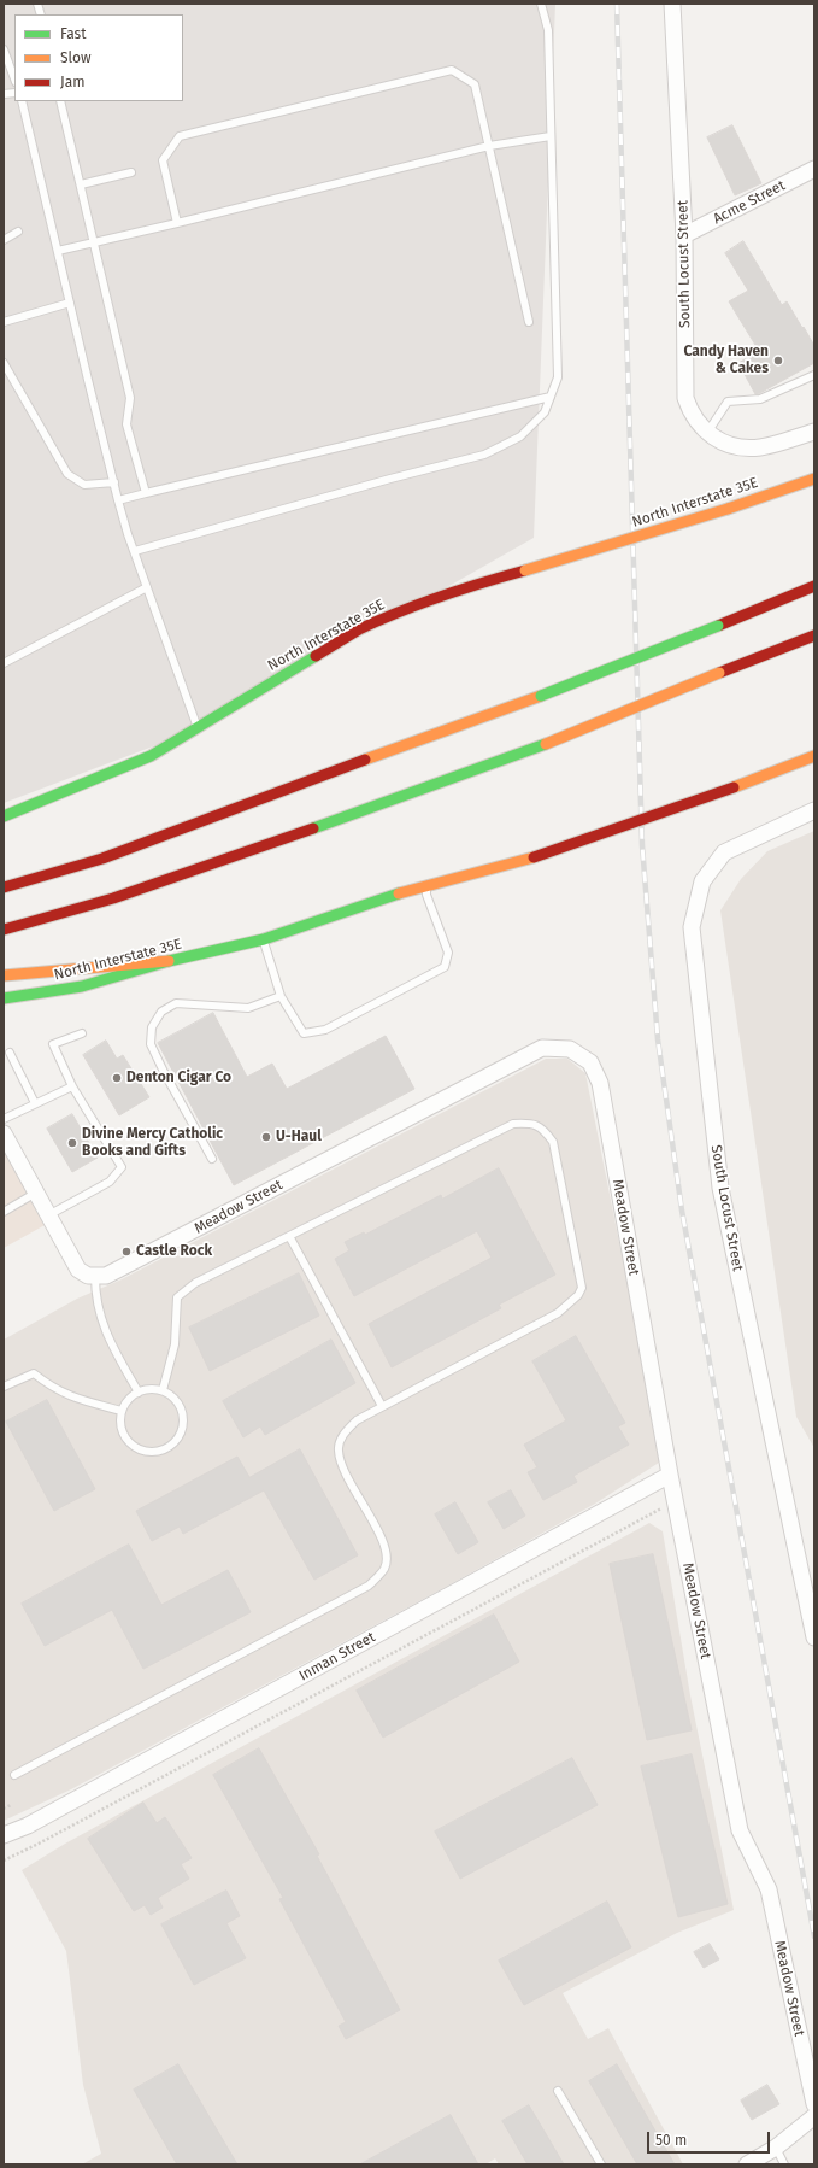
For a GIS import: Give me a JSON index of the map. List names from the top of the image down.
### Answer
{
  "streets": {
    "main road": ["North Interstate 35E"],
    "street": [
      "Acme Street",
      "South Locust Street",
      "Meadow Street",
      "Inman Street"
    ]
  },
  "crossings": [
    ["Acme Street", "South Locust Street"],
    ["Meadow Street", "Inman Street"]
  ],
  "places": [
    "Candy Haven & Cakes",
    "Denton Cigar Co",
    "U-Haul",
    "Divine Mercy Catholic Books and Gifts",
    "Castle Rock"
  ],
  "legend": ["Fast", "Slow", "Jam"],
  "scale_bar": "50 m"
}
